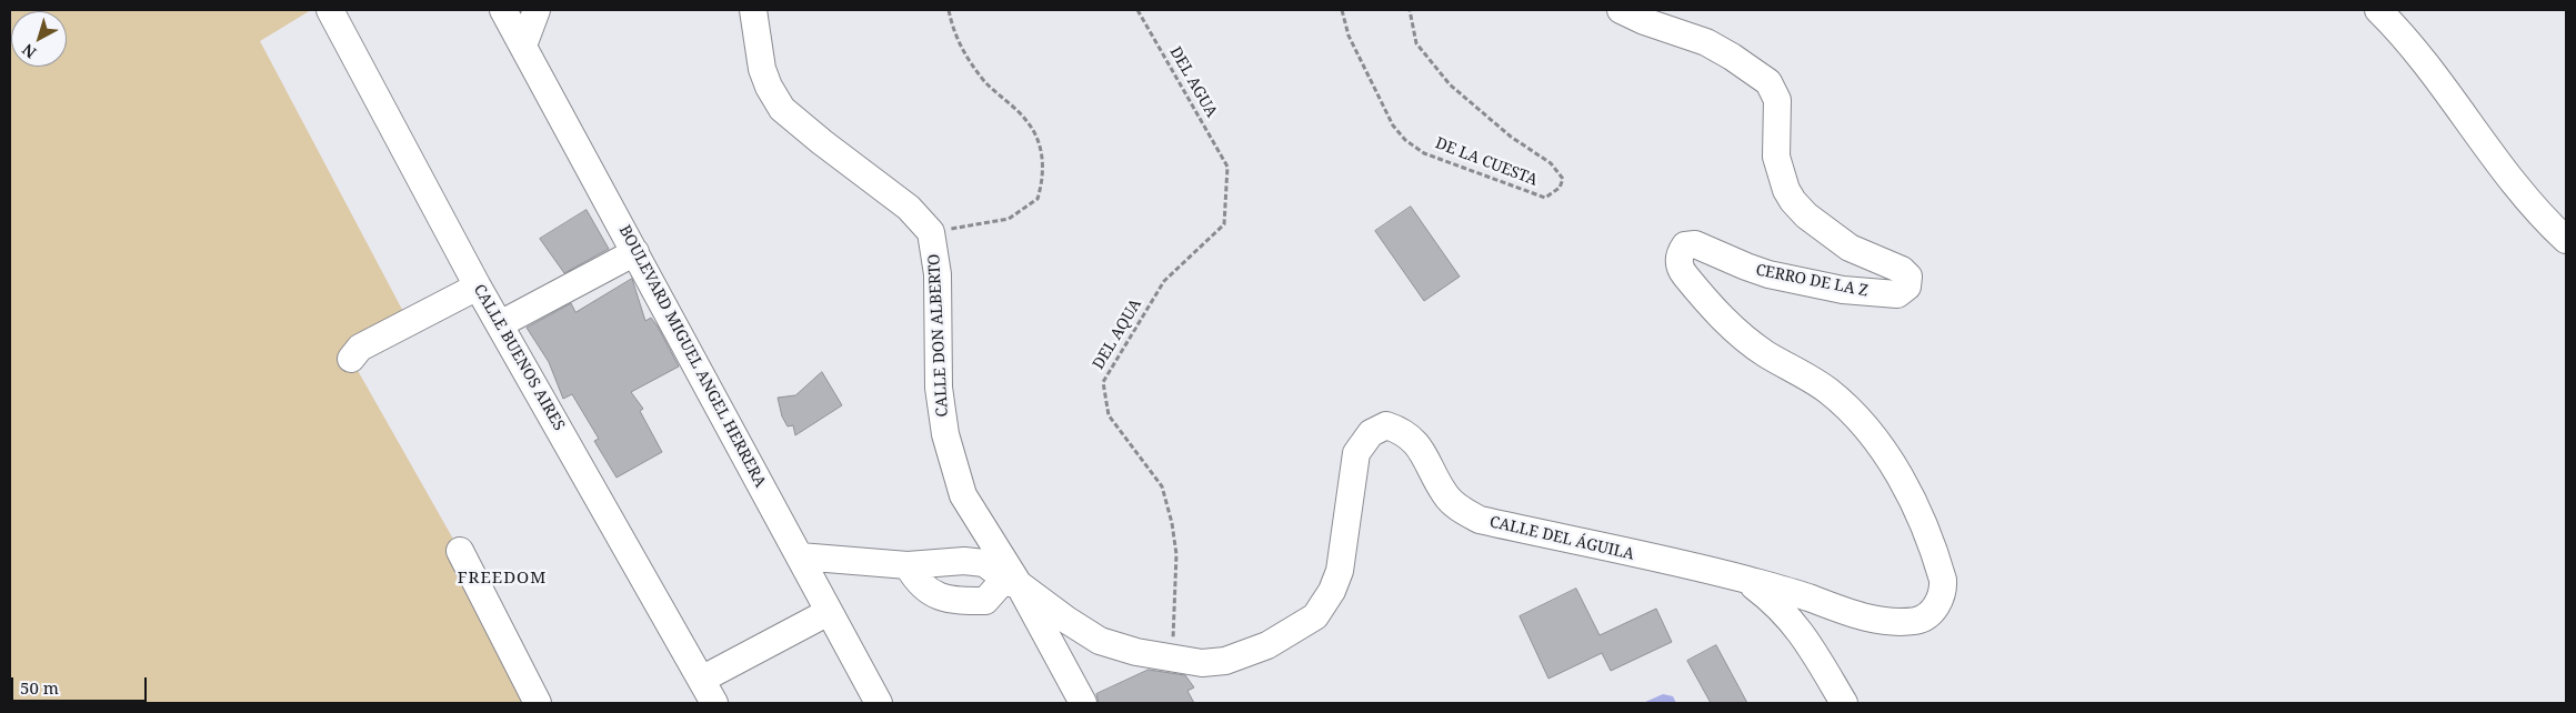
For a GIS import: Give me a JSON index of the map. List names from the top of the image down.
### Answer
{
  "streets": {
    "street": [
      "CERRO DE LA Z",
      "CALLE DON ALBERTO",
      "BOULEVARD MIGUEL ANGEL HERRERA",
      "CALLE BUENOS AIRES",
      "CALLE DEL ÁGUILA"
    ],
    "path": ["DEL AGUA", "DE LA CUESTA", "DEL AQUA"]
  },
  "crossings": [
    ["DEL AGUA", "DEL AQUA"],
    ["CERRO DE LA Z", "CALLE DEL ÁGUILA"],
    ["DEL AQUA", "CALLE DEL ÁGUILA"],
    ["CALLE DON ALBERTO", "CALLE DEL ÁGUILA"],
    ["BOULEVARD MIGUEL ANGEL HERRERA", "CALLE DEL ÁGUILA"]
  ],
  "districts": ["FREEDOM"],
  "scale_bar": "50 m",
  "north": "bottom left"
}
